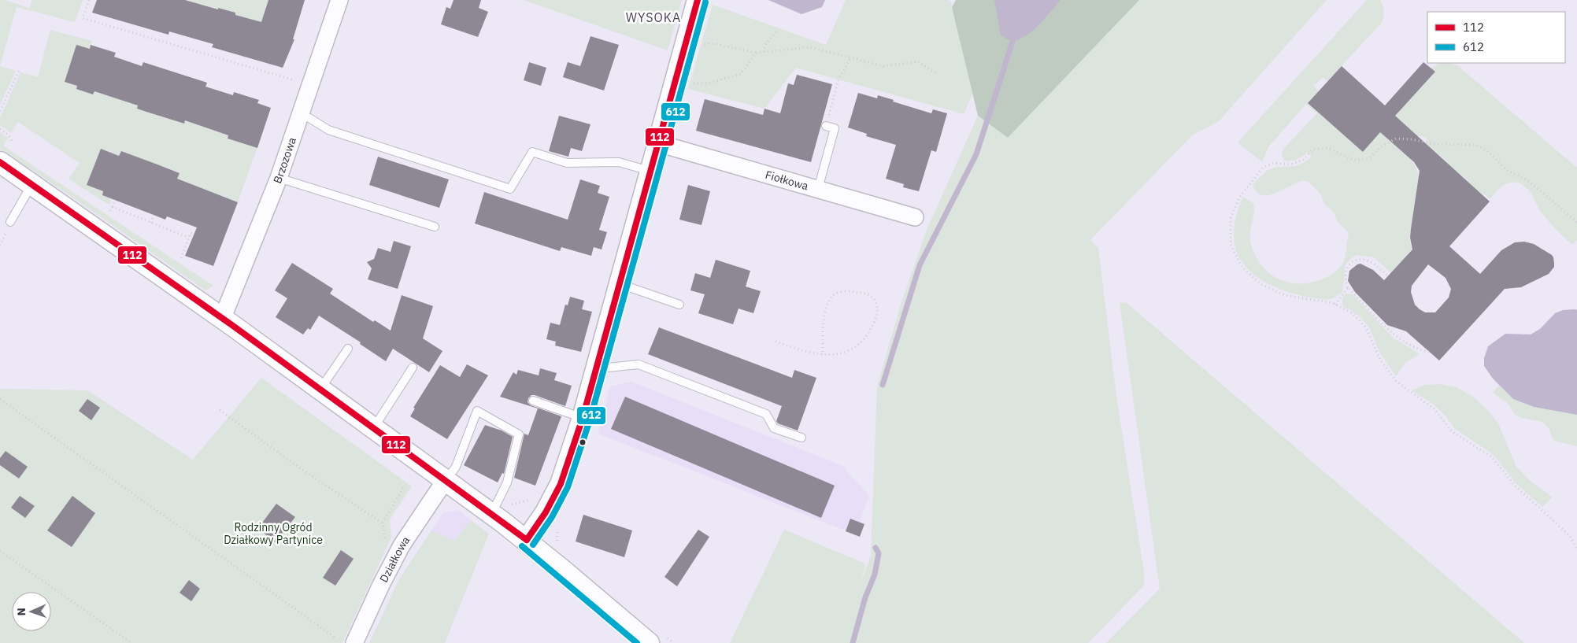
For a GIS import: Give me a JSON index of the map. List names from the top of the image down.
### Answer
{
  "streets": {
    "street": ["Brzozowa", "Fiołkowa", "Działkowa"]
  },
  "districts": ["WYSOKA"],
  "parks": ["Rodzinny Ogród Działkowy Partynice"],
  "lines": ["transit line 112", "transit line 612"],
  "legend": ["112", "612"],
  "north": "left"
}
